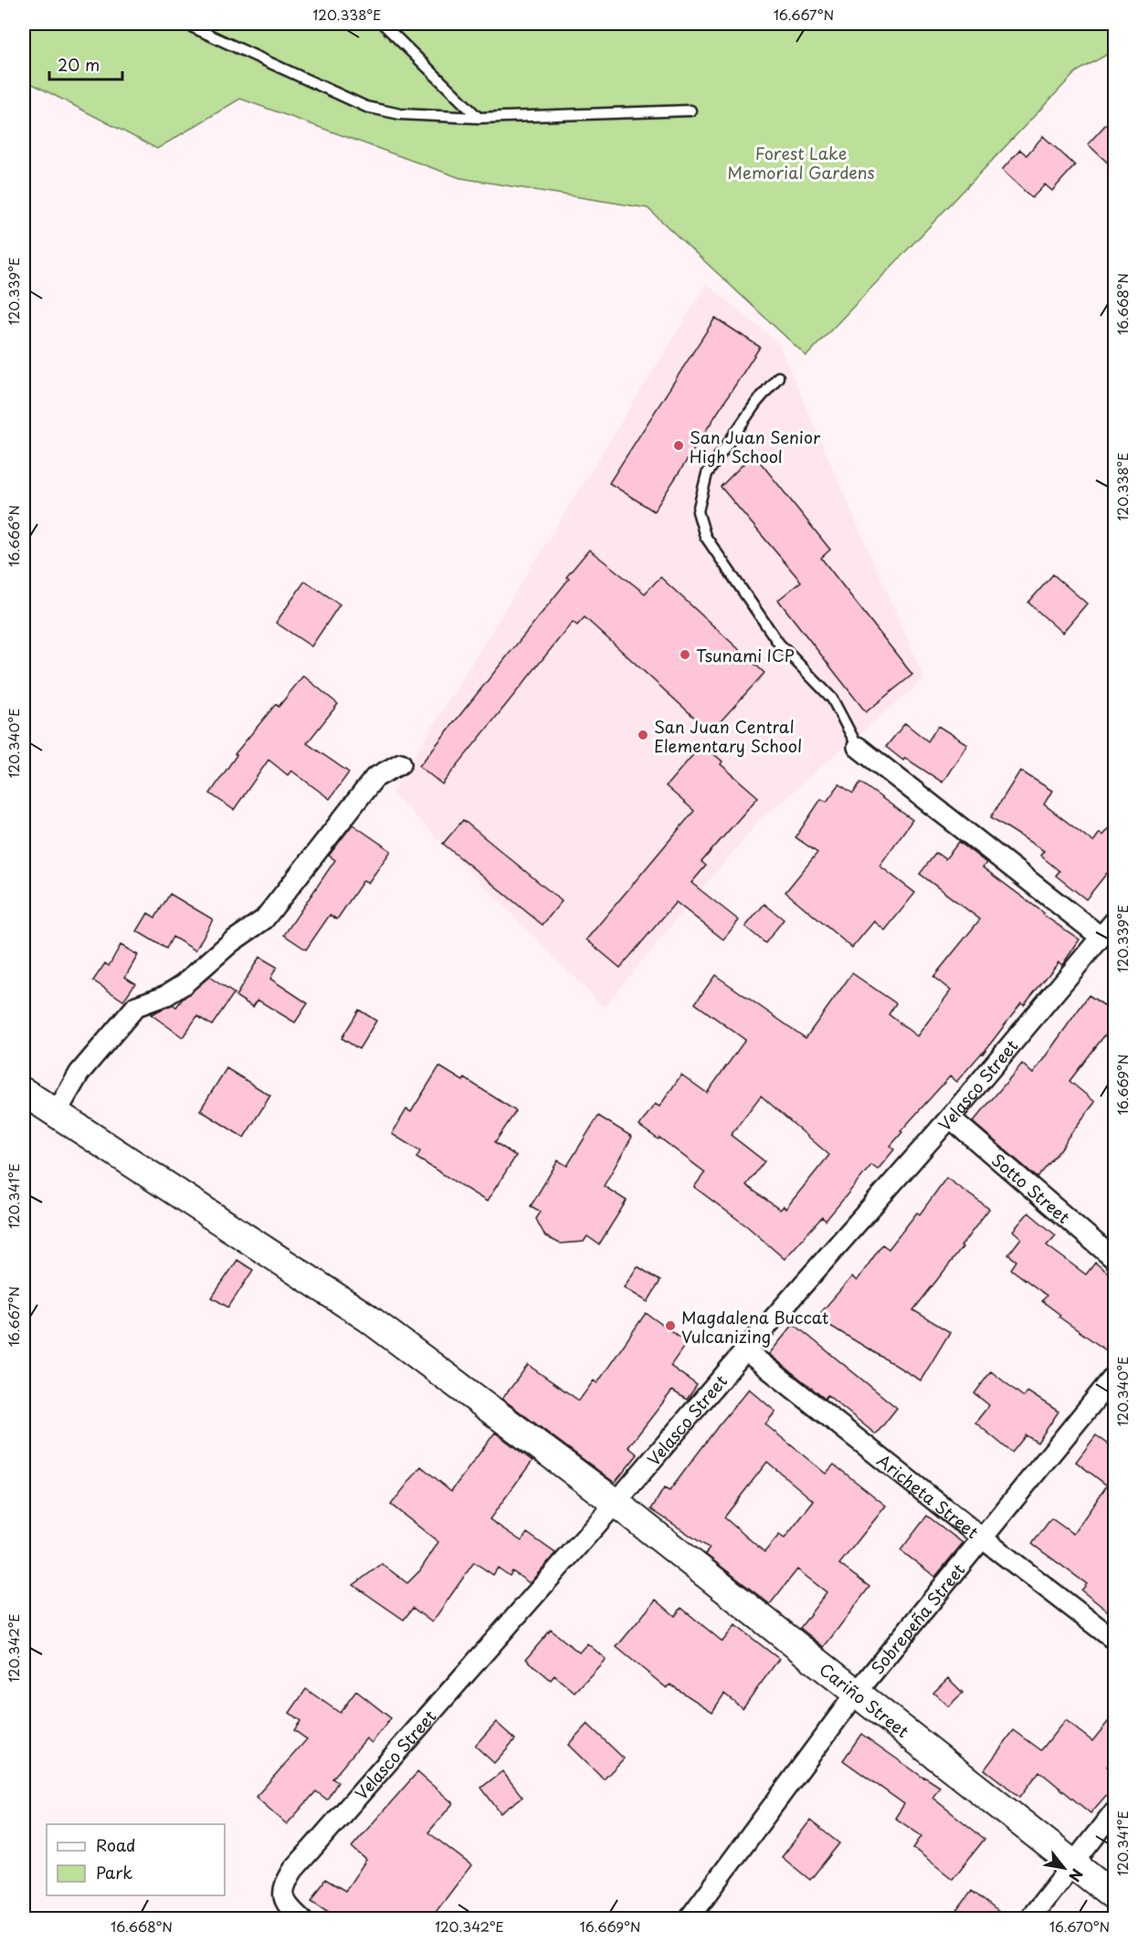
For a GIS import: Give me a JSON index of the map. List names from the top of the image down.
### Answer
{
  "streets": {
    "street": [
      "Velasco Street",
      "Sotto Street",
      "Aricheta Street",
      "Sobrepeña Street",
      "Cariño Street"
    ]
  },
  "crossings": [
    ["Velasco Street", "Sotto Street"],
    ["Velasco Street", "Aricheta Street"],
    ["Velasco Street", "Cariño Street"],
    ["Aricheta Street", "Sobrepeña Street"],
    ["Sobrepeña Street", "Cariño Street"]
  ],
  "parks": ["Forest Lake Memorial Gardens"],
  "places": [
    "San Juan Senior High School",
    "Tsunami ICP",
    "San Juan Central Elementary School",
    "Magdalena Buccat Vulcanizing"
  ],
  "legend": ["Road", "Park"],
  "scale_bar": "20 m",
  "north": "bottom right",
  "coordinates": [
    "120.338°E",
    "16.667°N",
    "120.339°E",
    "16.668°N",
    "16.666°N",
    "120.340°E",
    "16.669°N",
    "120.341°E",
    "120.342°E",
    "16.670°N"
  ]
}
